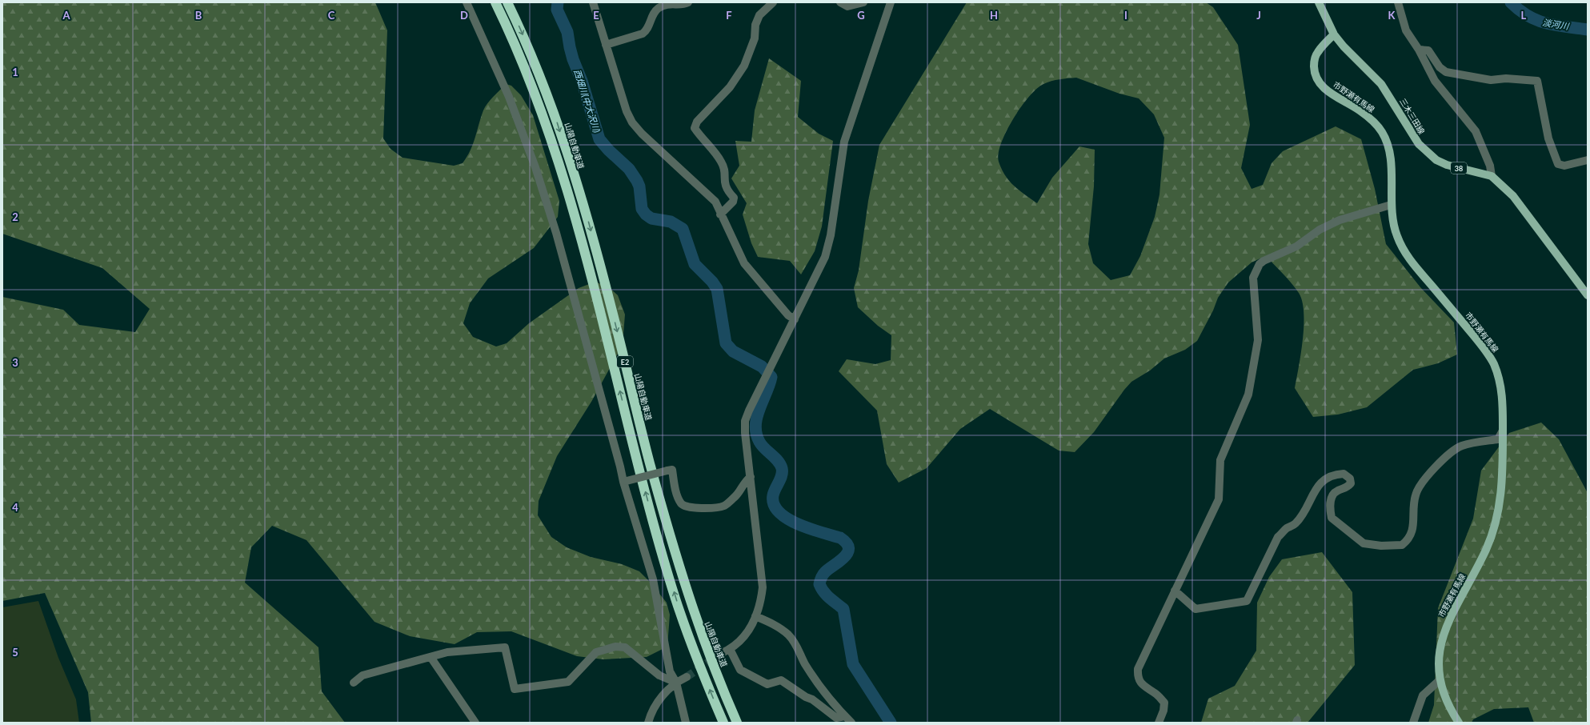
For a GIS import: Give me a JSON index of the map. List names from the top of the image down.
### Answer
{
  "streets": {
    "highway": ["山陽自動車道", "E2"],
    "main road": ["市野瀬有馬線", "三木三田線", "38"]
  },
  "crossings": [
    ["市野瀬有馬線", "三木三田線"]
  ],
  "water": ["淡河川", "西畑川(中大沢川)"],
  "grid": {
    "columns": [
      "A",
      "B",
      "C",
      "D",
      "E",
      "F",
      "G",
      "H",
      "I",
      "J",
      "K",
      "L"
    ],
    "rows": [
      "1",
      "2",
      "3",
      "4",
      "5"
    ]
  }
}
